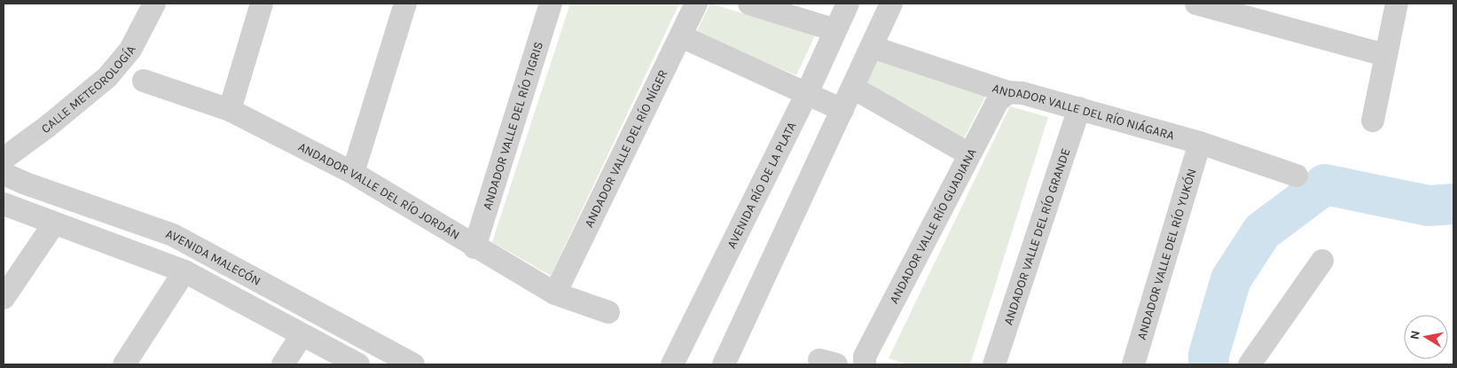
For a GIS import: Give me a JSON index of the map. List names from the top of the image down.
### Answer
{
  "streets": {
    "street": [
      "CALLE METEOROLOGÍA",
      "ANDADOR VALLE DEL RÍO NIÁGARA",
      "ANDADOR VALLE DEL RÍO TIGRIS",
      "ANDADOR VALLE DEL RÍO NÍGER",
      "AVENIDA RÍO DE LA PLATA",
      "ANDADOR VALLE DEL RÍO JORDÁN",
      "ANDADOR VALLE RÍO GUADIANA",
      "ANDADOR VALLE DEL RÍO GRANDE",
      "ANDADOR VALLE DEL RÍO YUKÓN",
      "AVENIDA MALECÓN"
    ]
  },
  "crossings": [
    ["ANDADOR VALLE DEL RÍO NIÁGARA", "ANDADOR VALLE RÍO GUADIANA"],
    ["ANDADOR VALLE DEL RÍO NIÁGARA", "ANDADOR VALLE DEL RÍO GRANDE"],
    ["ANDADOR VALLE DEL RÍO NIÁGARA", "ANDADOR VALLE DEL RÍO YUKÓN"],
    ["ANDADOR VALLE DEL RÍO TIGRIS", "ANDADOR VALLE DEL RÍO JORDÁN"],
    ["ANDADOR VALLE DEL RÍO NÍGER", "ANDADOR VALLE DEL RÍO JORDÁN"]
  ],
  "north": "left"
}
